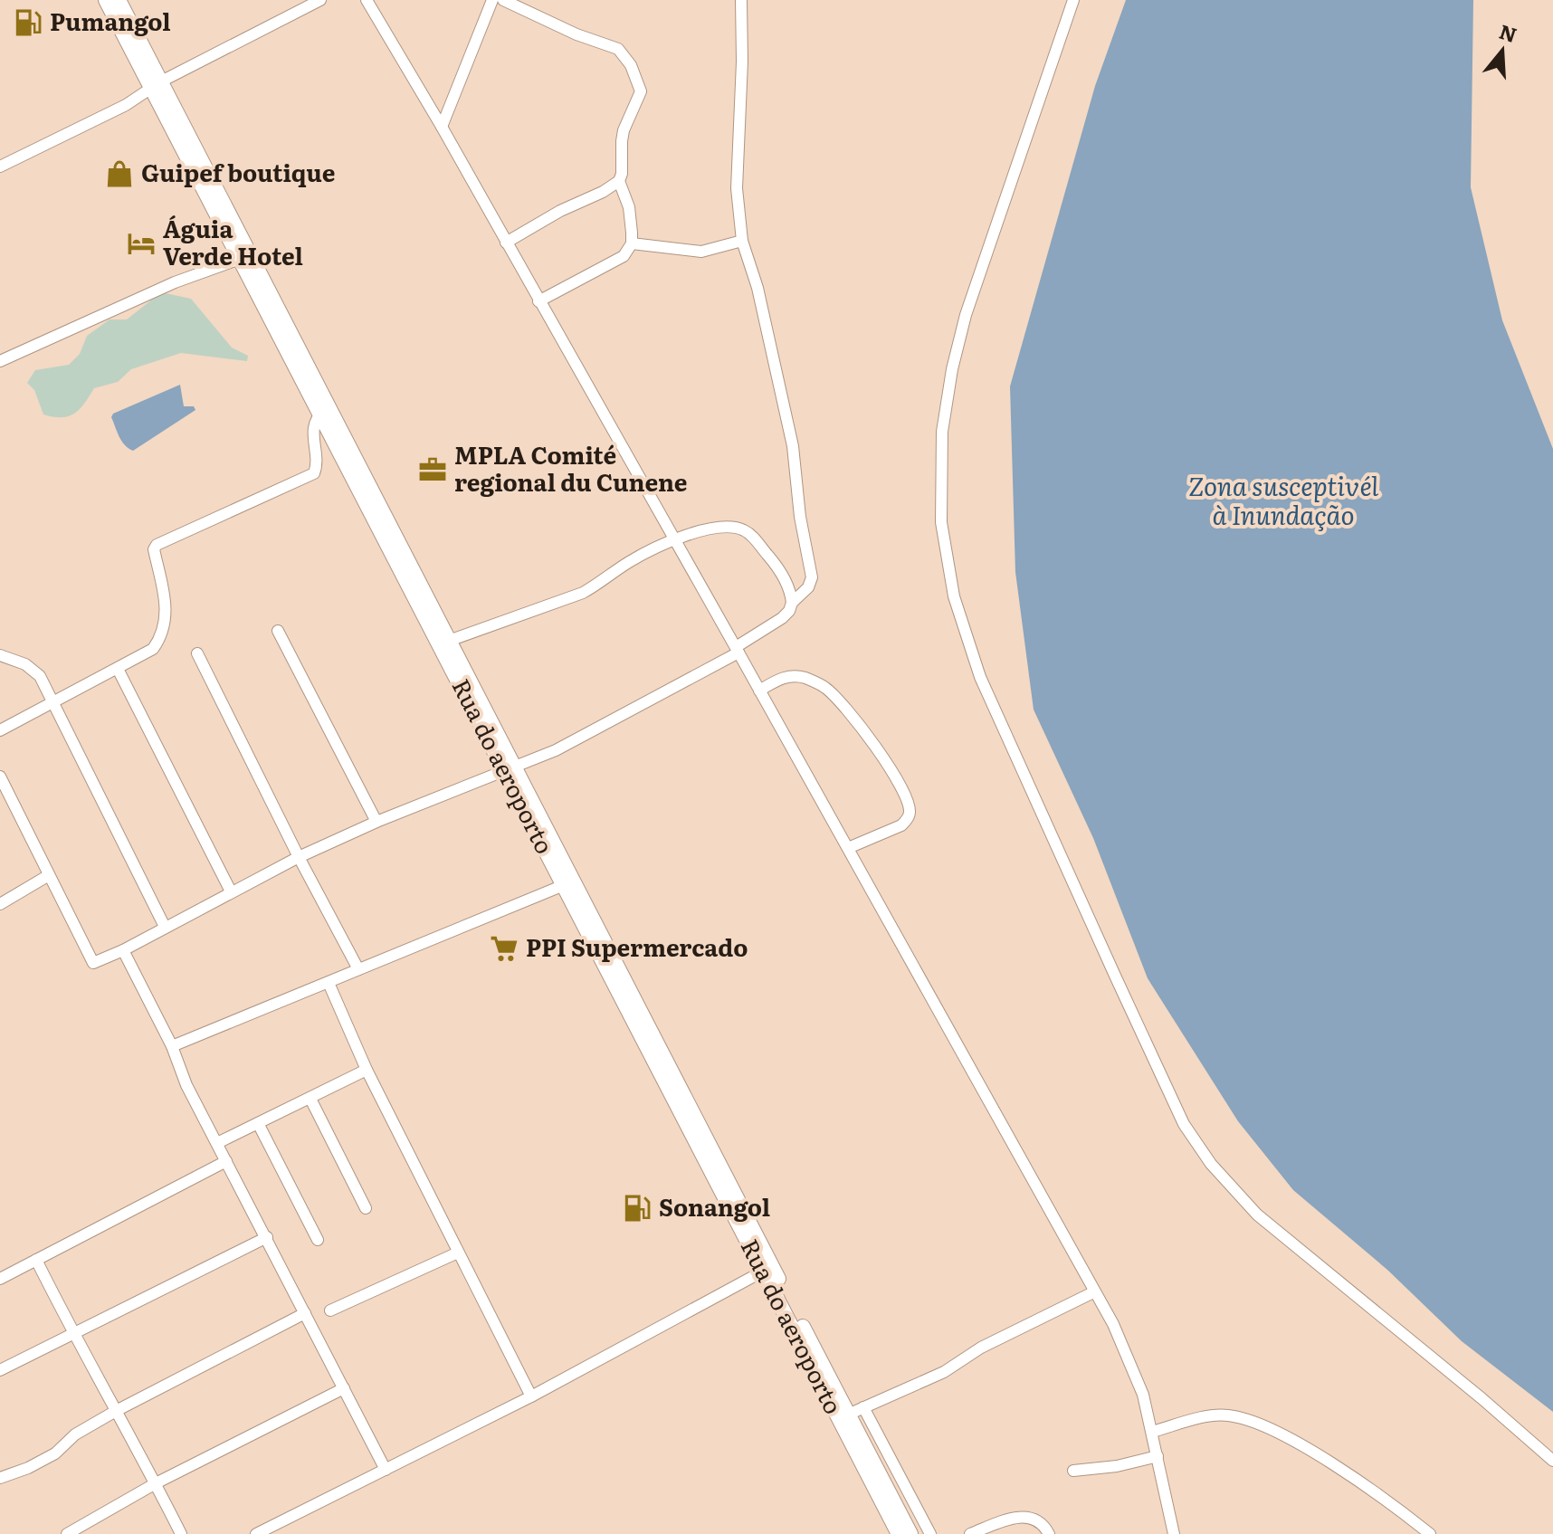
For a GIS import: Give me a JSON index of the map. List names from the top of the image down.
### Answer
{
  "streets": {
    "main road": ["Rua do aeroporto"]
  },
  "water": ["Zona susceptivél à Inundação"],
  "places": {
    "fuel station": ["Pumangol", "Sonangol"],
    "shop": ["Guipef boutique"],
    "hotel": ["Águia Verde Hotel"],
    "office": ["MPLA Comité regional du Cunene"],
    "supermarket": ["PPI Supermercado"]
  },
  "north": "top"
}
